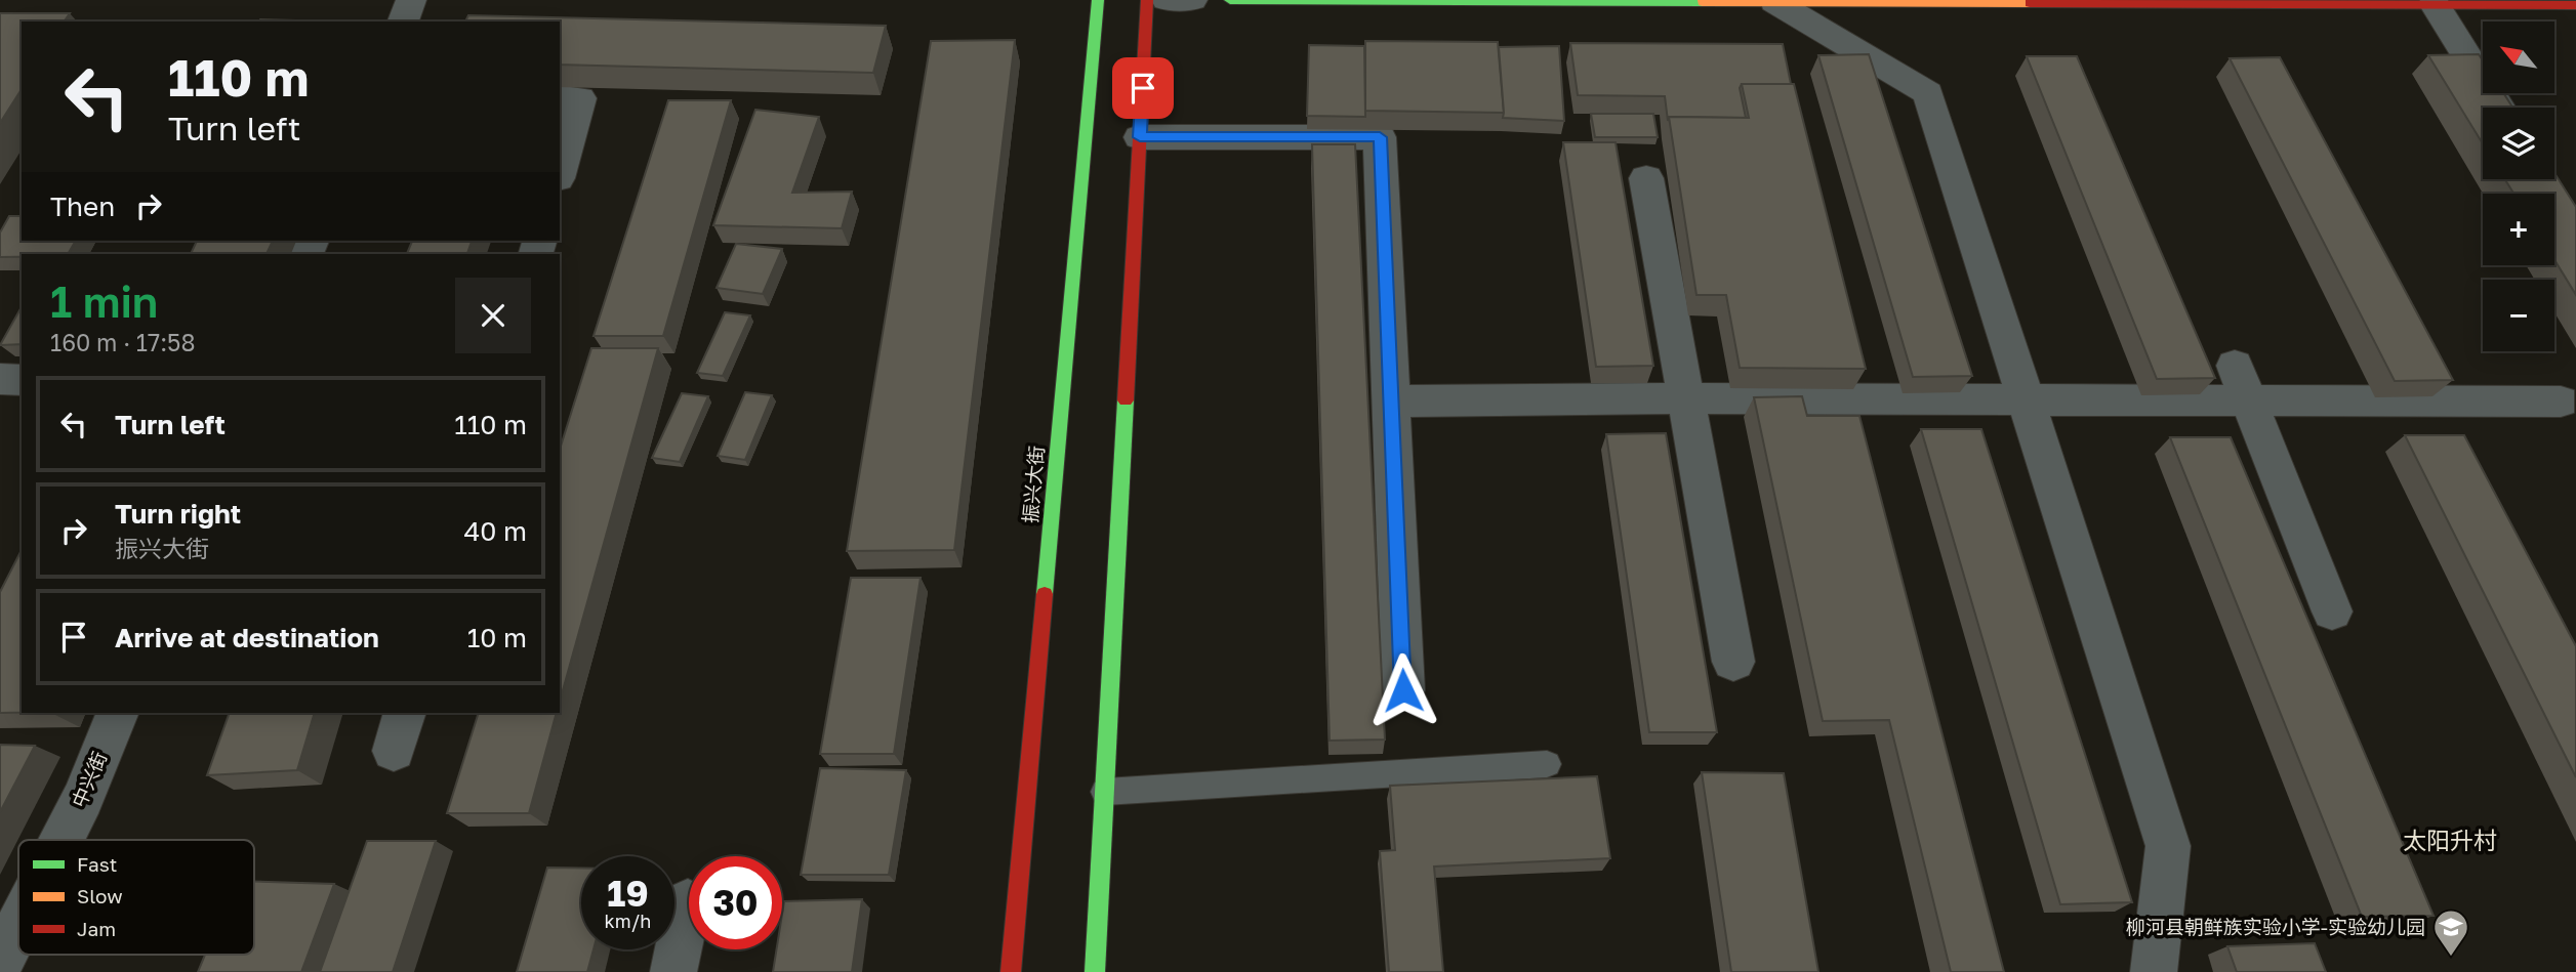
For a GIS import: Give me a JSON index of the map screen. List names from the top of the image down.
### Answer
{
  "streets": {
    "street": ["振兴大街", "中兴街"]
  },
  "districts": ["太阳升村"],
  "places": {
    "school or university": ["柳河县朝鲜族实验小学-实验幼儿园"]
  },
  "legend": ["Fast", "Slow", "Jam"],
  "north": "top left",
  "page": {
    "map_buttons": ["+", "−"],
    "turn": ["110 m", "Turn left"],
    "then": "Then",
    "heading": ["1 min", "160 m · 17:58"],
    "list": [
      {
        "name": "Turn left",
        "value": "110 m"
      },
      {
        "name": "Turn right",
        "note": "振兴大街",
        "value": "40 m"
      },
      {
        "name": "Arrive at destination",
        "value": "10 m"
      }
    ],
    "speed": "19 km/h",
    "limit": "30"
  }
}
